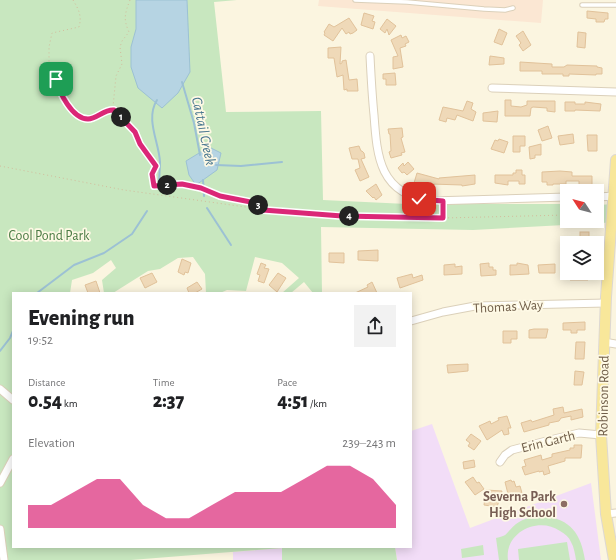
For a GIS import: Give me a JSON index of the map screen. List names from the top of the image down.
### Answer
{
  "streets": {
    "main road": ["Robinson Road"],
    "street": ["Thomas Way", "Erin Garth"]
  },
  "crossings": [
    ["Thomas Way", "Robinson Road"],
    ["Robinson Road", "Erin Garth"]
  ],
  "water": ["Cattail Creek"],
  "parks": ["Cool Pond Park"],
  "places": ["Severna Park High School"],
  "north": "top left",
  "page": {
    "pins": [
      "1",
      "2",
      "3",
      "4"
    ],
    "heading": ["Evening run", "19:52"],
    "stats": [
      ["Distance", "0.54 km"],
      ["Time", "2:37"],
      ["Pace", "4:51 /km"]
    ],
    "chart": ["Elevation", "239–243 m"]
  }
}
